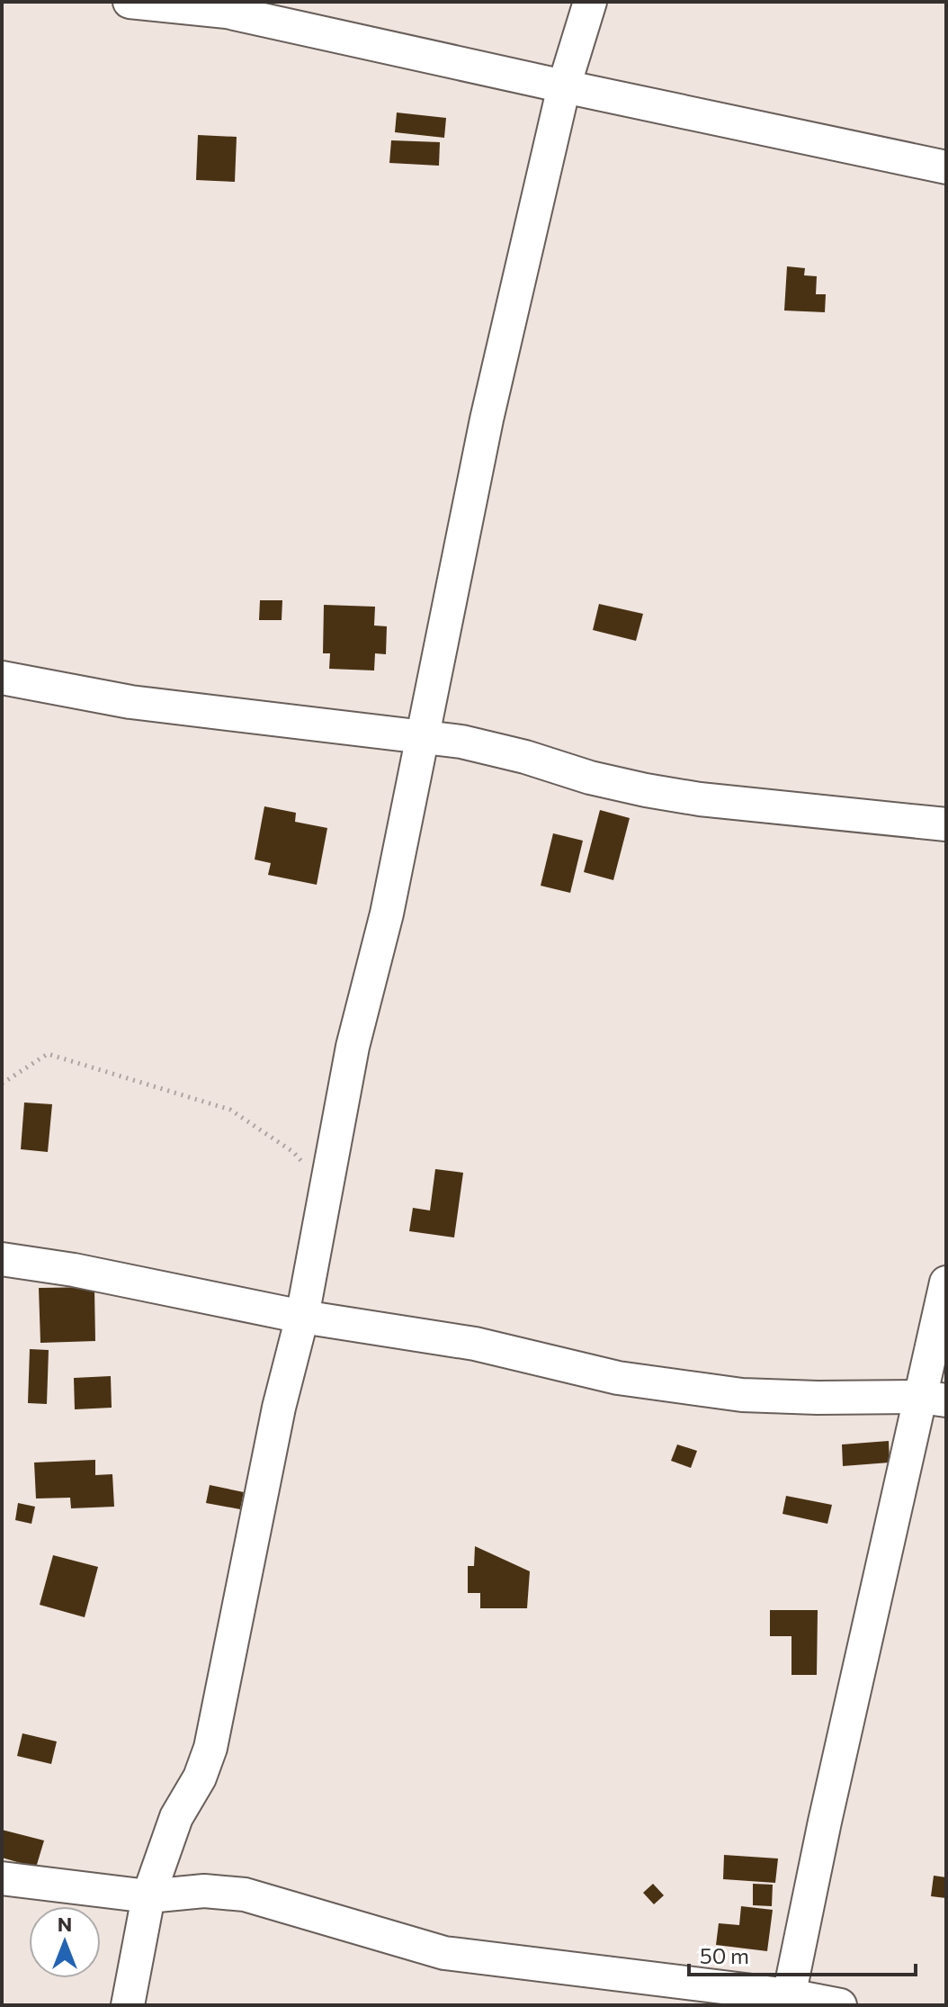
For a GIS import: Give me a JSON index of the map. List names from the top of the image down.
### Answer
{
  "scale_bar": "50 m",
  "north": "top"
}
